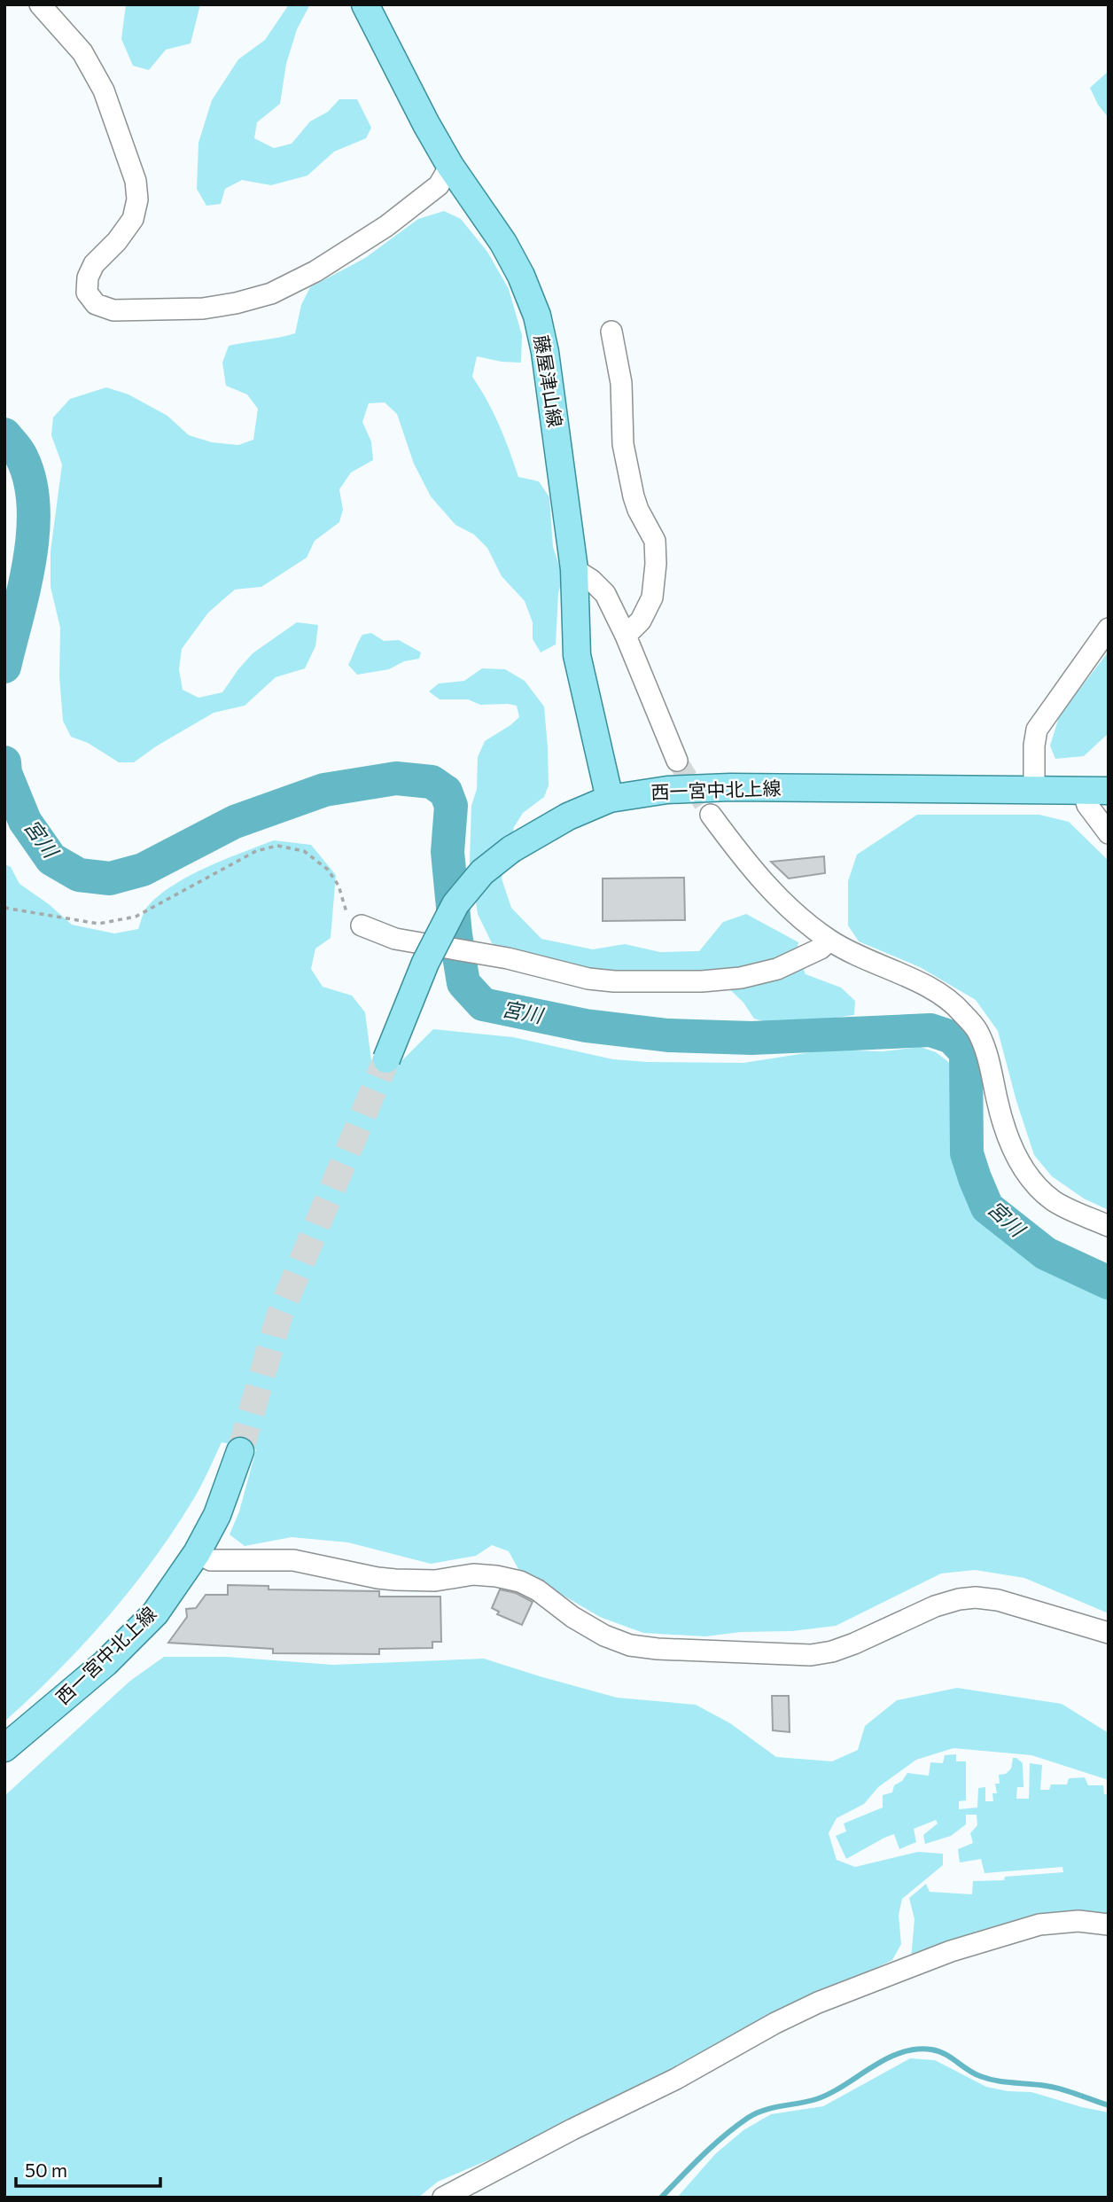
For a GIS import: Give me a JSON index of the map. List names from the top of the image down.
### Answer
{
  "streets": {
    "main road": ["藤屋津山線", "西一宮中北上線"]
  },
  "crossings": [
    ["藤屋津山線", "西一宮中北上線"]
  ],
  "water": ["宮川"],
  "scale_bar": "50 m"
}
